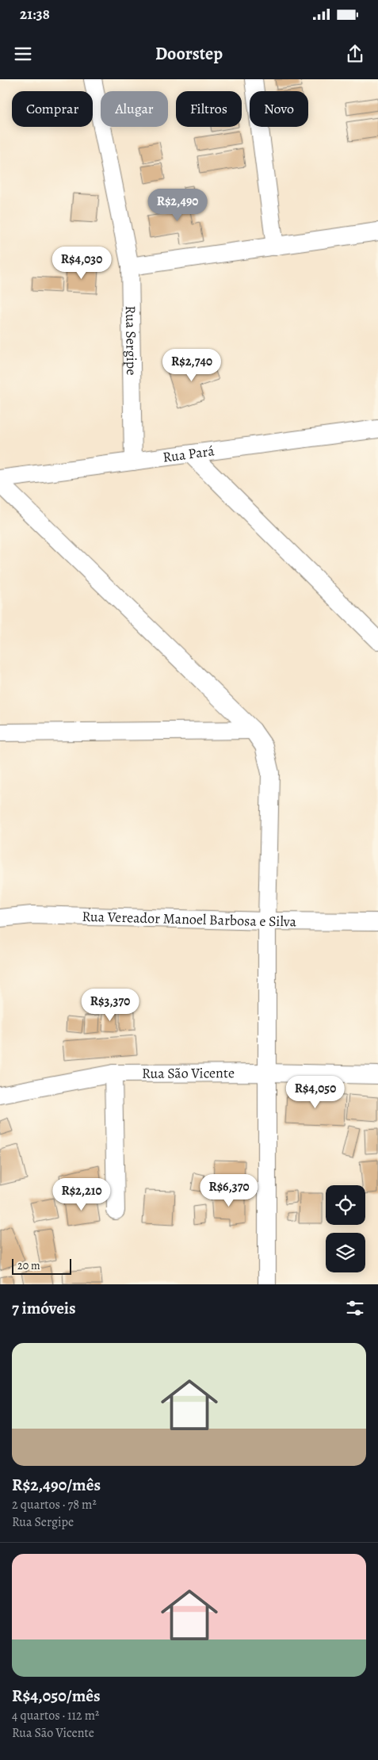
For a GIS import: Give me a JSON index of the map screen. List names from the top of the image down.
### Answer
{
  "streets": {
    "street": [
      "Rua Sergipe",
      "Rua Pará",
      "Rua Vereador Manoel Barbosa e Silva",
      "Rua São Vicente"
    ]
  },
  "crossings": [
    ["Rua Sergipe", "Rua Pará"]
  ],
  "scale_bar": "20 m",
  "page": {
    "status": "21:38",
    "header": "Doorstep",
    "chip": [
      "Comprar",
      "Alugar",
      "Filtros",
      "Novo"
    ],
    "price": [
      "R$2,490",
      "R$4,030",
      "R$2,740",
      "R$3,370",
      "R$4,050",
      "R$6,370",
      "R$2,210"
    ],
    "scale": "20 m",
    "heading": "7 imóveis",
    "list": [
      {
        "name": "R$2,490/mês",
        "note": "2 quartos · 78 m² · Rua Sergipe"
      },
      {
        "name": "R$4,050/mês",
        "note": "4 quartos · 112 m² · Rua São Vicente"
      }
    ]
  }
}
